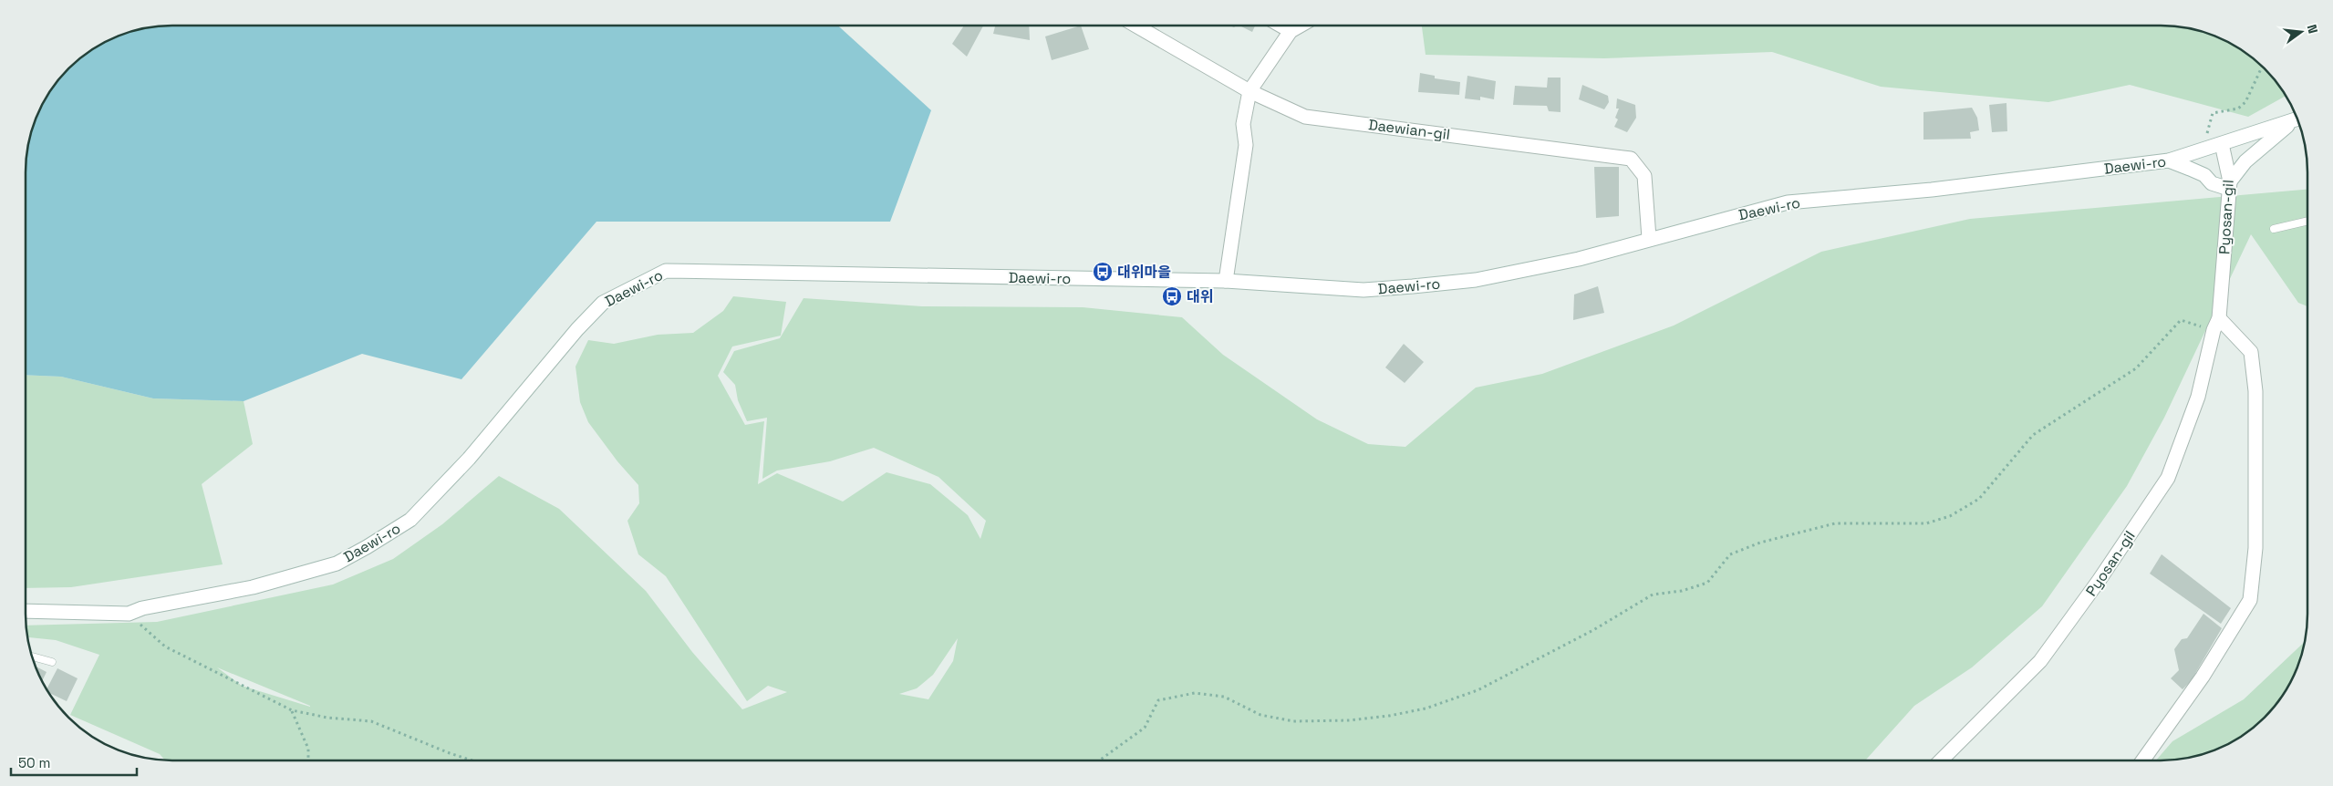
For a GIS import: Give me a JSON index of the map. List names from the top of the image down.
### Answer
{
  "streets": {
    "main road": ["Daewian-gil", "Daewi-ro", "Pyosan-gil"]
  },
  "crossings": [
    ["Daewian-gil", "Daewi-ro"],
    ["Daewi-ro", "Pyosan-gil"]
  ],
  "places": {
    "bus stop": ["대위마을", "대위"]
  },
  "scale_bar": "50 m",
  "north": "right"
}
